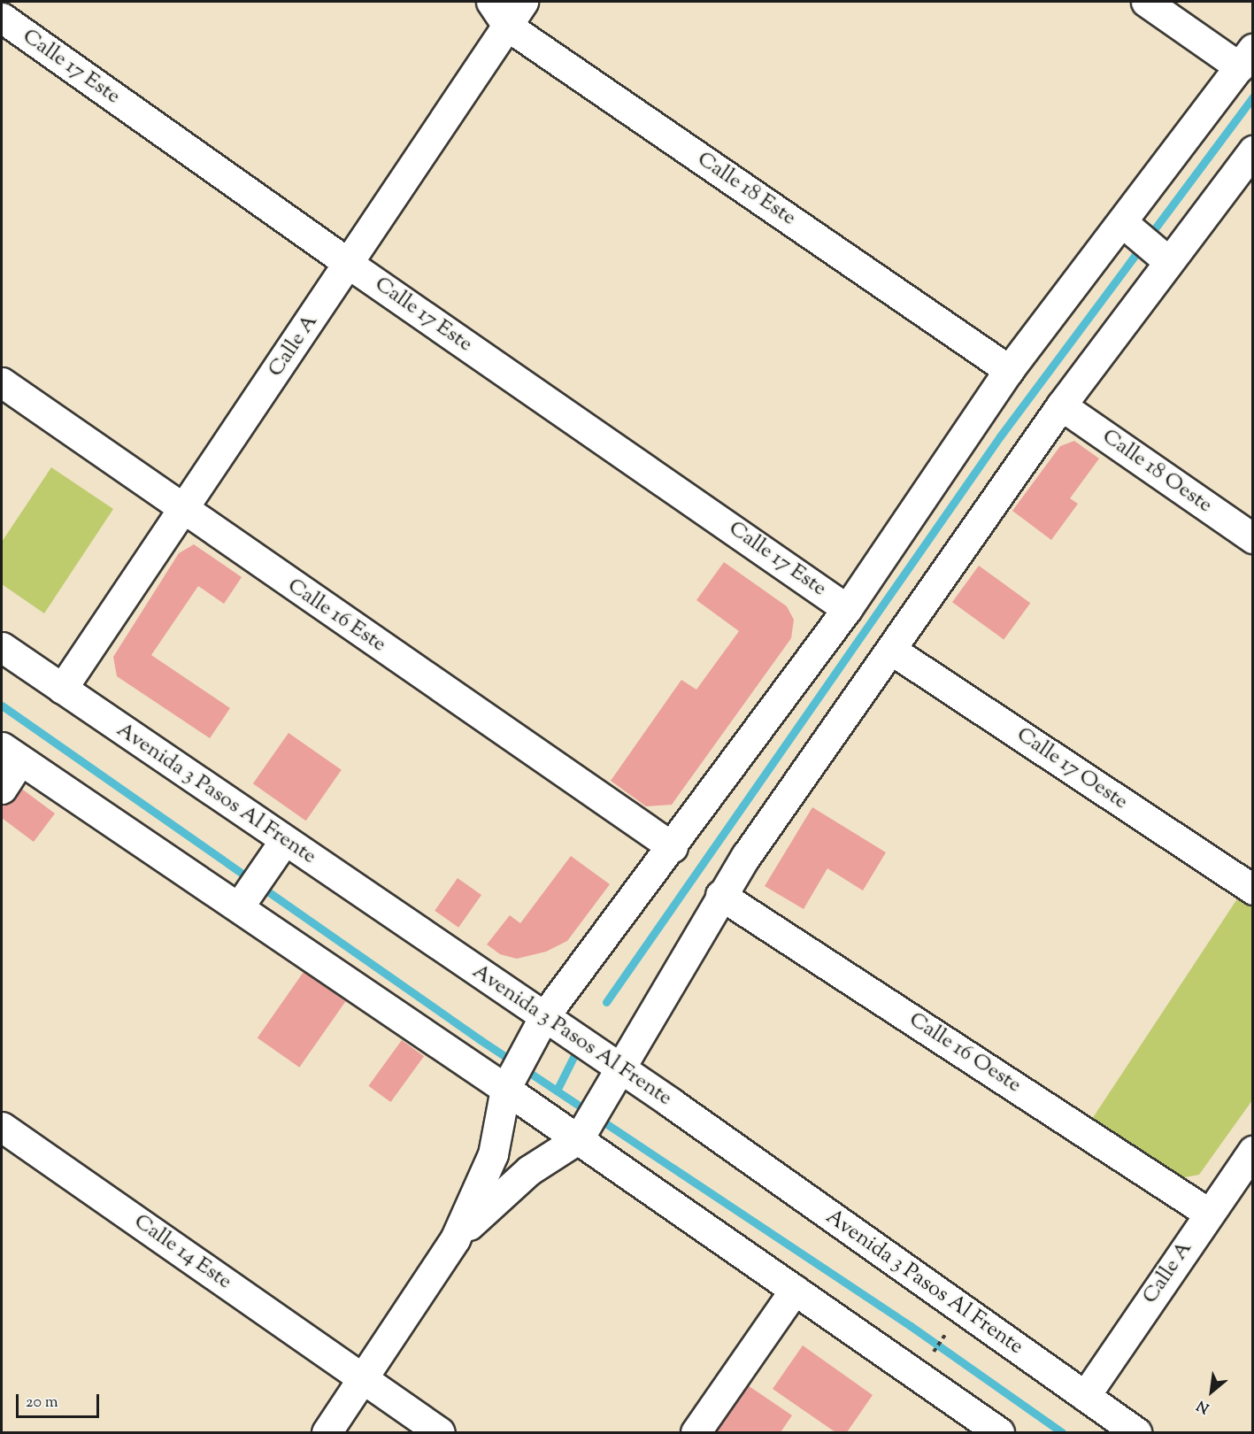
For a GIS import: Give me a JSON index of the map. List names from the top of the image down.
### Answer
{
  "streets": {
    "street": [
      "Calle 17 Este",
      "Calle 18 Este",
      "Calle A",
      "Calle 18 Oeste",
      "Calle 16 Este",
      "Calle 17 Oeste",
      "Avenida 3 Pasos Al Frente",
      "Calle 16 Oeste",
      "Calle 14 Este"
    ]
  },
  "crossings": [
    ["Calle 17 Este", "Calle A"],
    ["Calle 18 Este", "Calle A"],
    ["Calle A", "Calle 16 Este"],
    ["Calle A", "Avenida 3 Pasos Al Frente"],
    ["Calle A", "Calle 16 Oeste"]
  ],
  "scale_bar": "20 m",
  "north": "bottom left"
}
